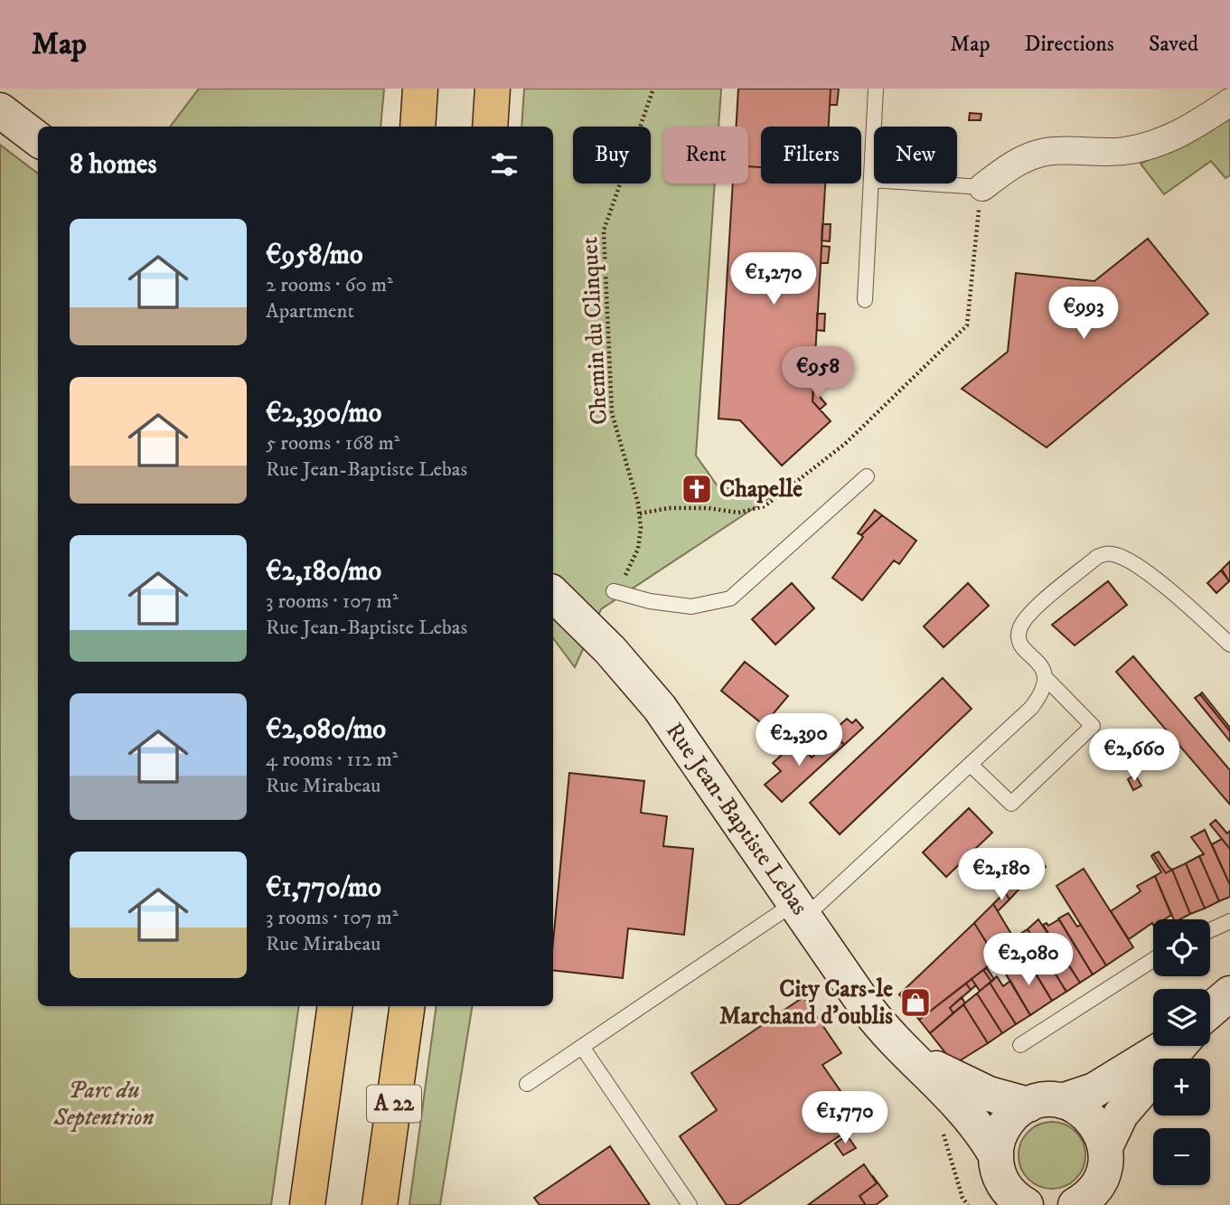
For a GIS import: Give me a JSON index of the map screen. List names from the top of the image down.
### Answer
{
  "streets": {
    "highway": ["A 22"],
    "main road": ["Rue Jean-Baptiste Lebas"],
    "path": ["Chemin du Clinquet"]
  },
  "parks": ["Parc du Septentrion"],
  "places": {
    "church": ["Chapelle"],
    "shop": ["City Cars-le Marchand d'oublis"]
  },
  "page": {
    "header": "Map",
    "nav": ["Map", "Directions", "Saved"],
    "chip": [
      "Buy",
      "Rent",
      "Filters",
      "New"
    ],
    "heading": "8 homes",
    "list": [
      {
        "name": "€958/mo",
        "note": "2 rooms · 60 m² · Apartment"
      },
      {
        "name": "€2,390/mo",
        "note": "5 rooms · 168 m² · Rue Jean-Baptiste Lebas"
      },
      {
        "name": "€2,180/mo",
        "note": "3 rooms · 107 m² · Rue Jean-Baptiste Lebas"
      },
      {
        "name": "€2,080/mo",
        "note": "4 rooms · 112 m² · Rue Mirabeau"
      },
      {
        "name": "€1,770/mo",
        "note": "3 rooms · 107 m² · Rue Mirabeau"
      }
    ],
    "price": [
      "€1,270",
      "€993",
      "€958",
      "€2,390",
      "€2,660",
      "€2,180",
      "€2,080",
      "€1,770"
    ],
    "map_buttons": ["+", "−"]
  }
}
